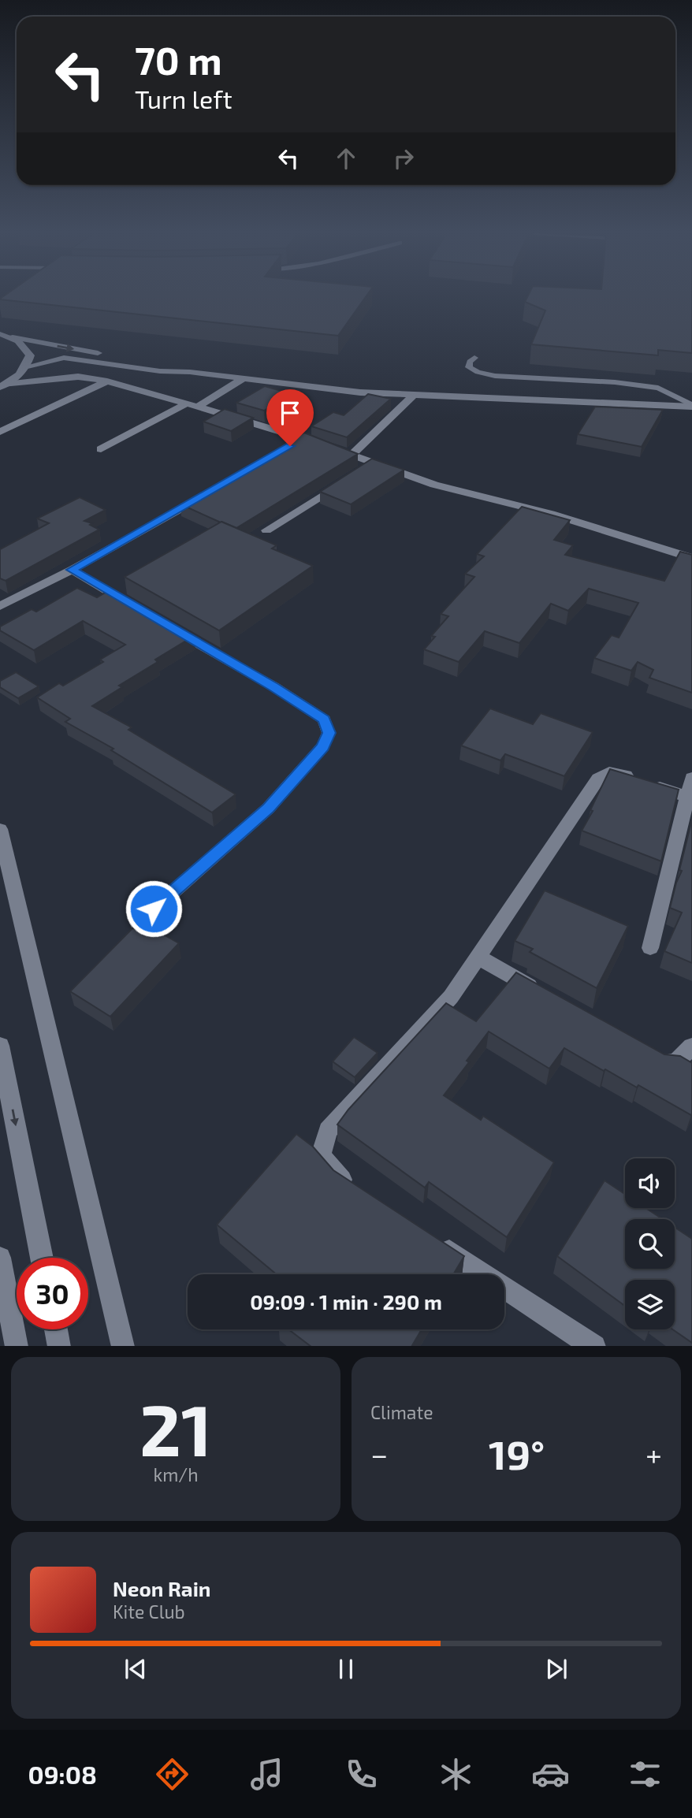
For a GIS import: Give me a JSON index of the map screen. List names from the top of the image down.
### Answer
{
  "page": {
    "turn": ["70 m", "Turn left"],
    "limit": "30",
    "trip": "09:09 · 1 min · 290 m",
    "tile": [
      ["21", "km/h"],
      "Climate"
    ],
    "heat": ["−", "19°", "+"],
    "song": ["Neon Rain", "Kite Club"],
    "tabs": "09:08"
  }
}
